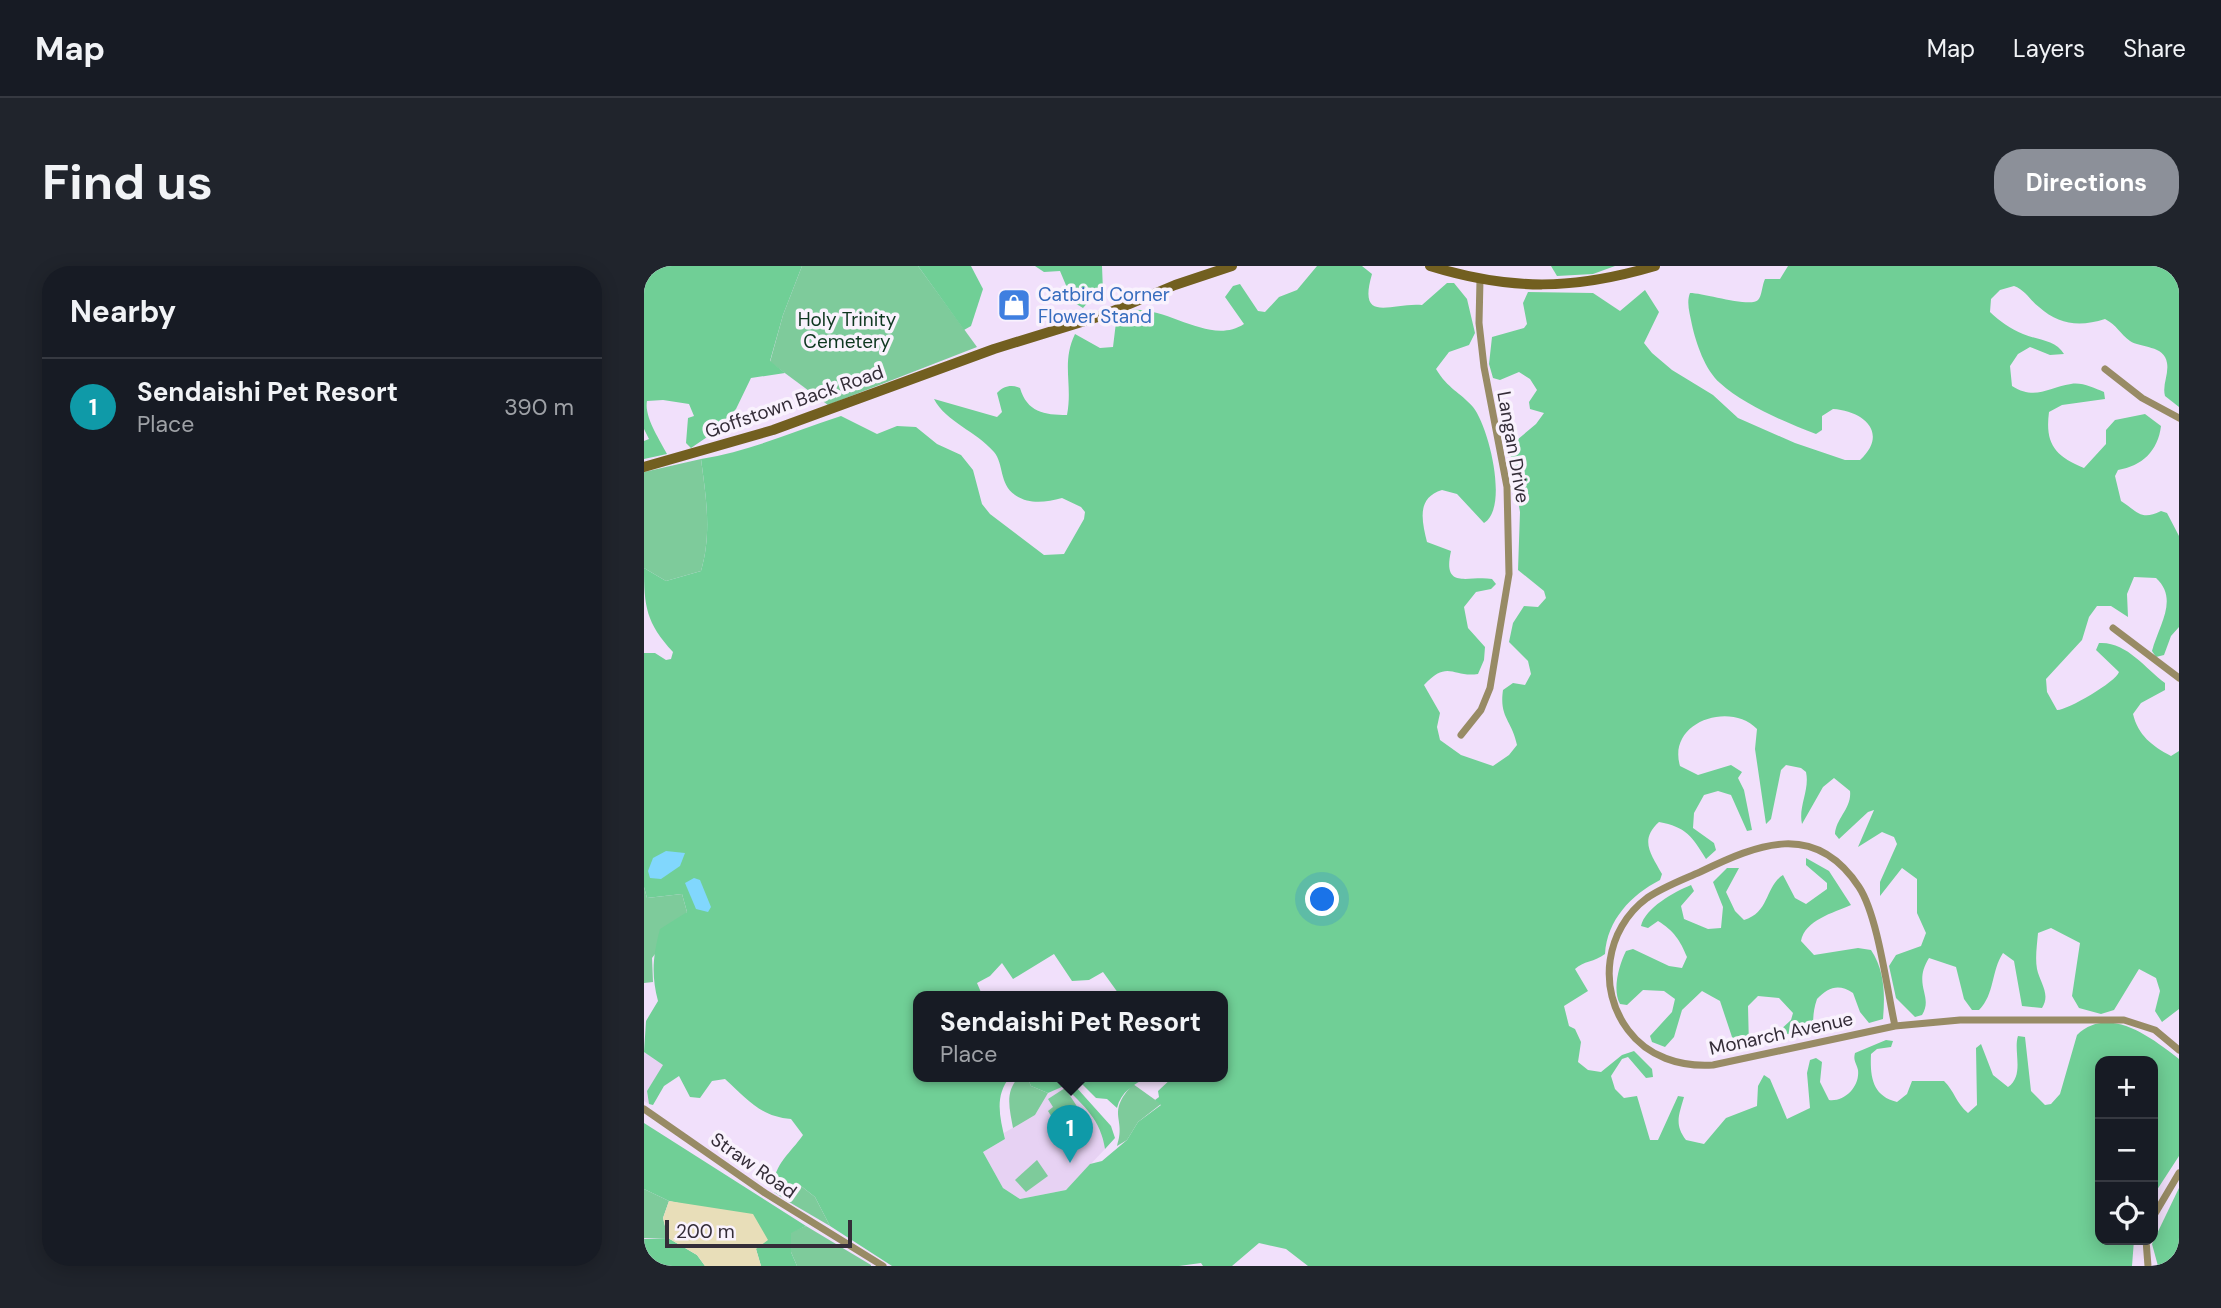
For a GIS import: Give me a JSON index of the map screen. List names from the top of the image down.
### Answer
{
  "streets": {
    "main road": ["Goffstown Back Road"],
    "street": ["Langan Drive", "Monarch Avenue", "Straw Road"]
  },
  "parks": ["Holy Trinity Cemetery"],
  "places": {
    "shop": ["Catbird Corner Flower Stand"]
  },
  "scale_bar": "200 m",
  "page": {
    "header": "Map",
    "nav": ["Map", "Layers", "Share"],
    "buttons": "Directions",
    "title": "Find us",
    "heading": "Nearby",
    "list": [
      {
        "mark": "1",
        "name": "Sendaishi Pet Resort",
        "note": "Place",
        "value": "390 m"
      }
    ],
    "popup": ["Sendaishi Pet Resort", "Place"],
    "map_buttons": ["+", "−"],
    "pins": "1",
    "scale": "200 m"
  }
}
